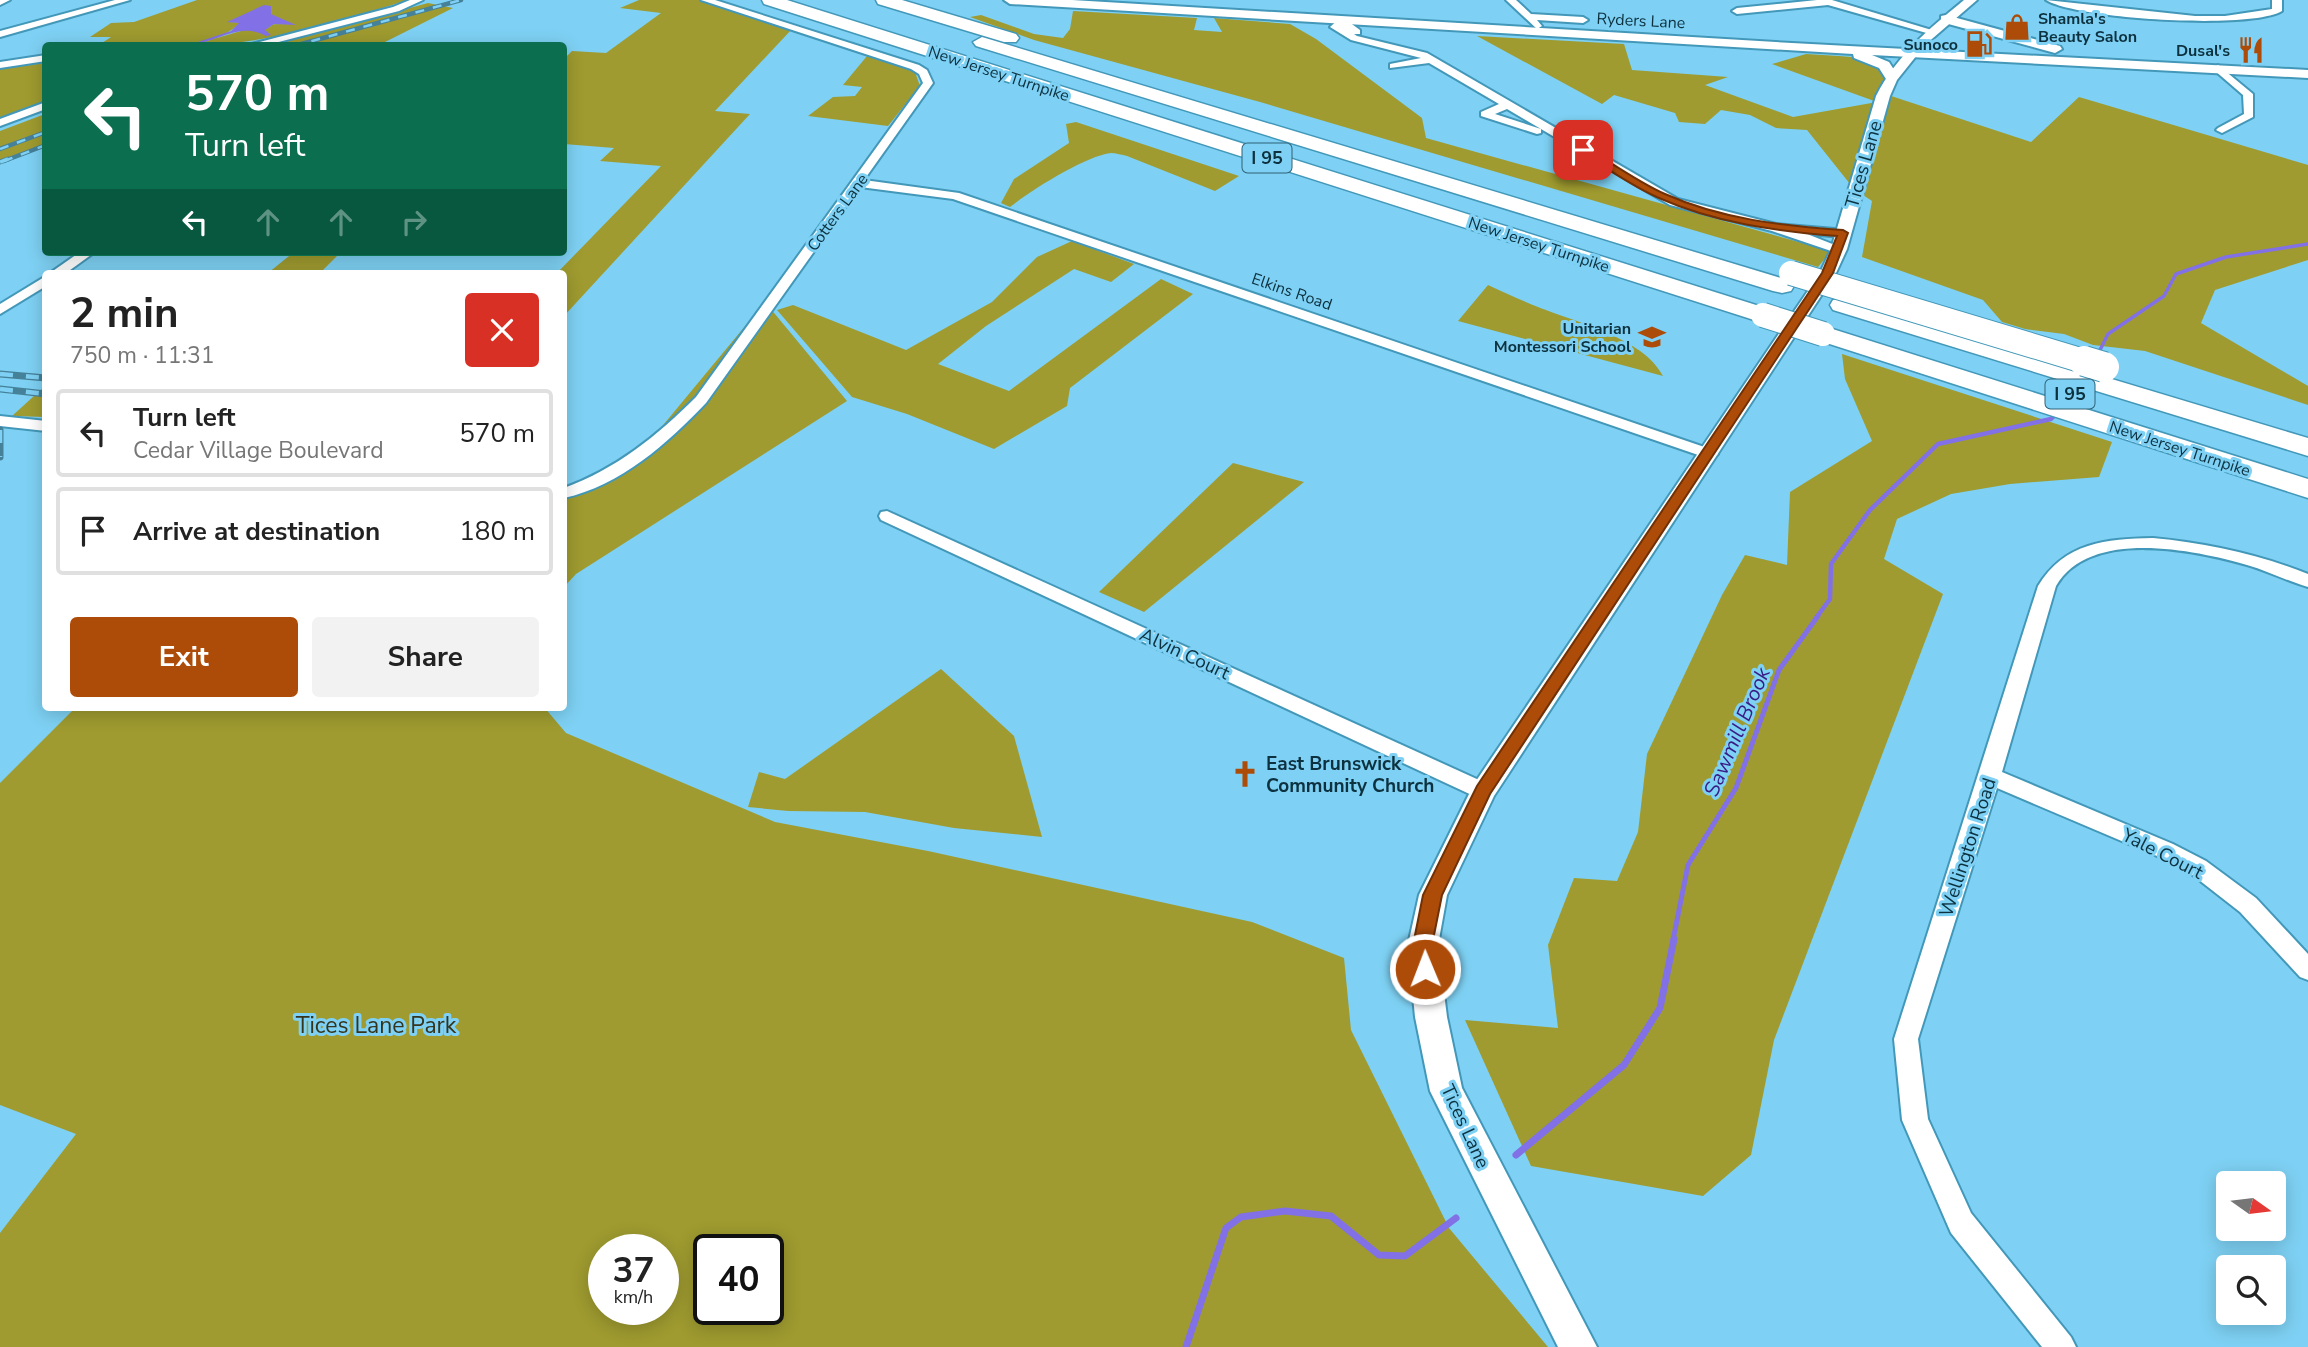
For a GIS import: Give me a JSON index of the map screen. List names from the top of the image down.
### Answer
{
  "streets": {
    "highway": ["New Jersey Turnpike", "I 95"],
    "main road": ["Ryders Lane"],
    "street": [
      "Tices Lane",
      "Cotters Lane",
      "Elkins Road",
      "Alvin Court",
      "Wellington Road",
      "Yale Court"
    ]
  },
  "crossings": [
    ["Ryders Lane", "Tices Lane"],
    ["Tices Lane", "Elkins Road"],
    ["Tices Lane", "Alvin Court"],
    ["Cotters Lane", "Elkins Road"],
    ["Wellington Road", "Yale Court"]
  ],
  "water": ["Sawmill Brook"],
  "parks": ["Tices Lane Park"],
  "places": {
    "shop": ["Shamla's Beauty Salon"],
    "fuel station": ["Sunoco"],
    "restaurant": ["Dusal's"],
    "school or university": ["Unitarian Montessori School"],
    "church": ["East Brunswick Community Church"]
  },
  "north": "right",
  "page": {
    "turn": ["570 m", "Turn left"],
    "heading": ["2 min", "750 m · 11:31"],
    "list": [
      {
        "name": "Turn left",
        "note": "Cedar Village Boulevard",
        "value": "570 m"
      },
      {
        "name": "Arrive at destination",
        "value": "180 m"
      }
    ],
    "buttons": ["Exit", "Share"],
    "speed": "37 km/h",
    "limit": "40"
  }
}
